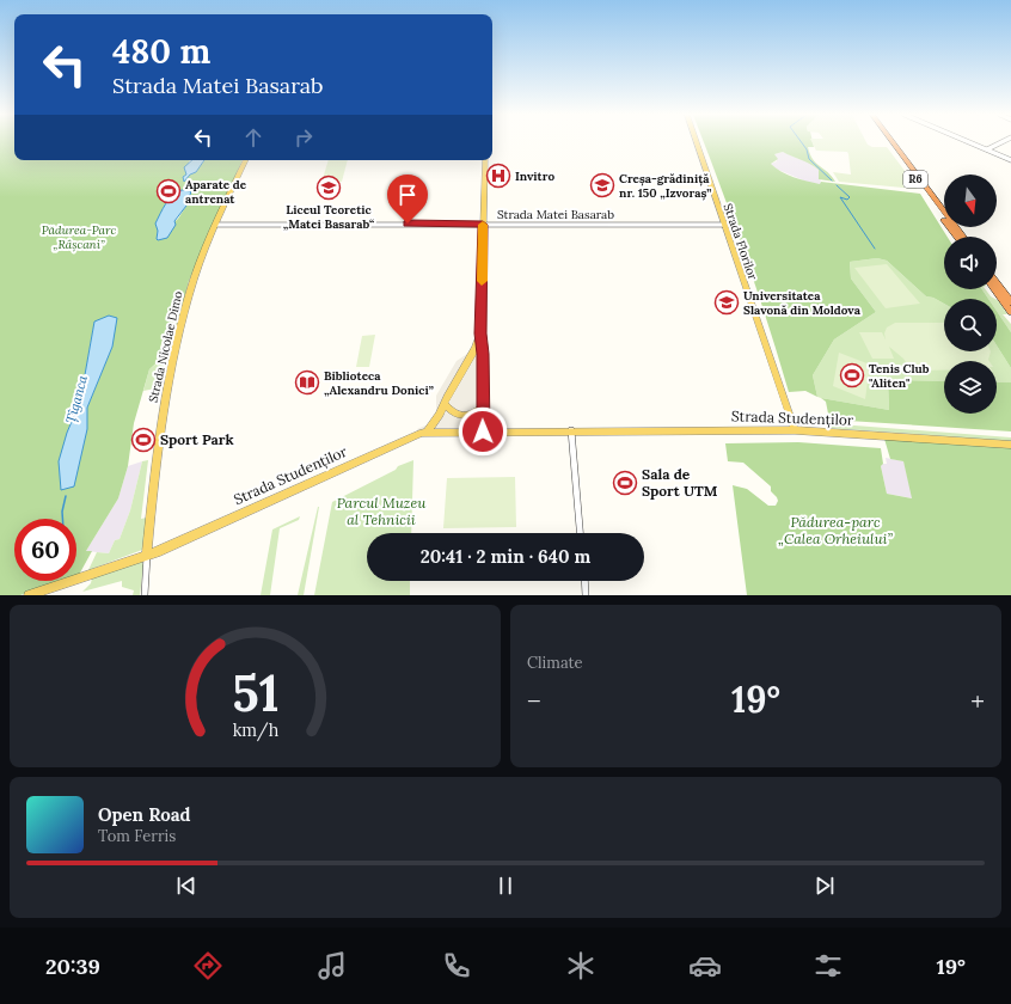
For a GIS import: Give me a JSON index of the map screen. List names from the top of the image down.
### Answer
{
  "streets": {
    "highway": ["R6"],
    "main road": ["Strada Florilor", "Strada Nicolae Dimo", "Strada Studenților"],
    "street": ["Strada Matei Basarab"]
  },
  "crossings": [
    ["Strada Matei Basarab", "Strada Florilor"],
    ["Strada Matei Basarab", "Strada Nicolae Dimo"],
    ["Strada Florilor", "Strada Studenților"],
    ["Strada Nicolae Dimo", "Strada Studenților"]
  ],
  "water": ["Țîganca"],
  "parks": ["Pădurea-Parc „Râșcani”", "Parcul Muzeu al Tehnicii", "Pădurea-parc „Calea Orheiului”"],
  "places": {
    "hospital": ["Invitro"],
    "school or university": ["Creșa-grădiniță nr. 150 „Izvoraș”", "Liceul Teoretic „Matei Basarab“", "Universitatea Slavonă din Moldova"],
    "sports": [
      "Aparate de antrenat",
      "Tenis Club \"Aliten\"",
      "Sport Park",
      "Sala de Sport UTM"
    ],
    "library": ["Biblioteca „Alexandru Donici”"]
  },
  "north": "bottom",
  "page": {
    "turn": ["480 m", "Strada Matei Basarab"],
    "limit": "60",
    "trip": "20:41 · 2 min · 640 m",
    "tile": "Climate",
    "heat": ["−", "19°", "+"],
    "song": ["Open Road", "Tom Ferris"],
    "tabs": ["20:39", "19°"],
    "gauge": ["51", "km/h"]
  }
}
